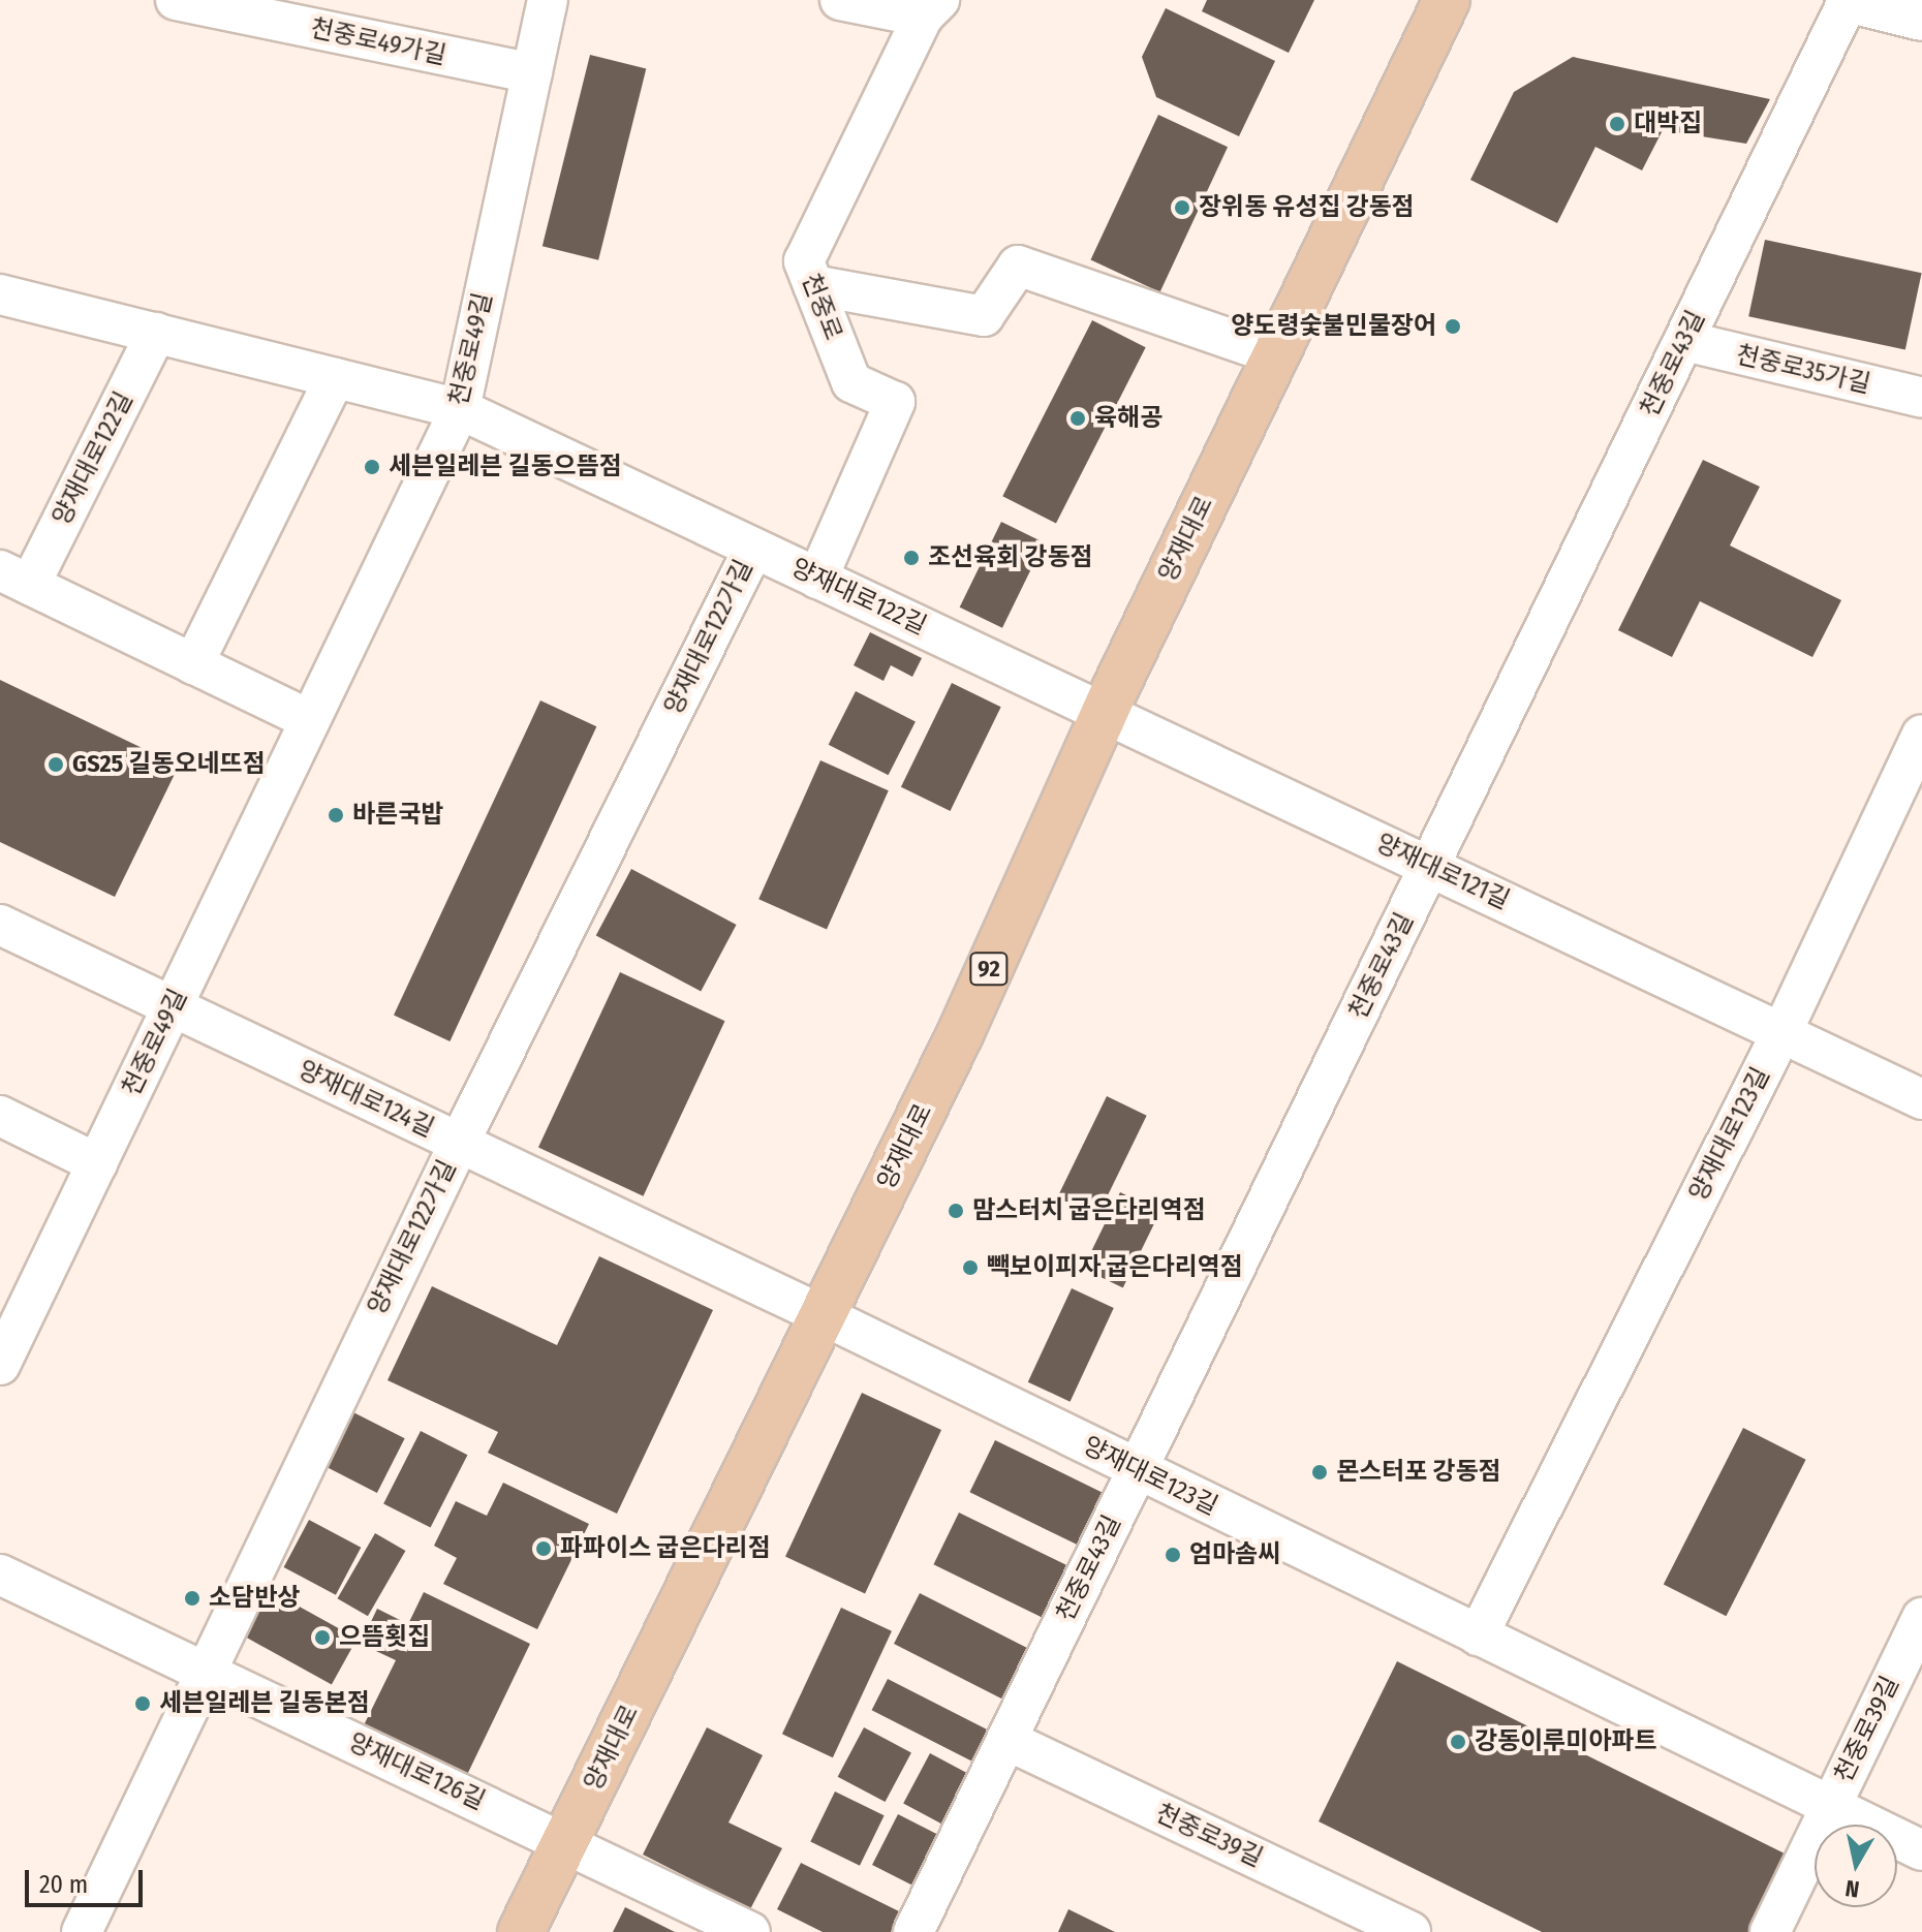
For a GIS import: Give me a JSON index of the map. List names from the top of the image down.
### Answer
{
  "streets": {
    "main road": ["양재대로", "92"],
    "street": [
      "천중로49가길",
      "천중로",
      "천중로49길",
      "천중로43길",
      "천중로35가길",
      "양재대로122길",
      "양재대로122가길",
      "양재대로121길",
      "양재대로124길",
      "양재대로123길",
      "천중로39길",
      "양재대로126길"
    ]
  },
  "crossings": [
    ["천중로49가길", "천중로49길"],
    ["천중로", "양재대로122길"],
    ["천중로49길", "양재대로122길"],
    ["천중로49길", "양재대로124길"],
    ["천중로43길", "천중로35가길"],
    ["천중로43길", "양재대로121길"],
    ["천중로43길", "양재대로123길"],
    ["천중로43길", "천중로39길"],
    ["양재대로122길", "양재대로"],
    ["양재대로122길", "양재대로122가길"],
    ["양재대로122길", "양재대로121길"],
    ["양재대로", "양재대로121길"],
    ["양재대로", "양재대로124길"],
    ["양재대로", "양재대로123길"],
    ["양재대로", "양재대로126길"],
    ["양재대로122가길", "양재대로124길"],
    ["양재대로122가길", "양재대로126길"],
    ["양재대로121길", "양재대로123길"],
    ["양재대로124길", "양재대로123길"],
    ["양재대로123길", "천중로39길"]
  ],
  "places": [
    "대박집",
    "장위동 유성집 강동점",
    "양도령숯불민물장어",
    "육해공",
    "세븐일레븐 길동으뜸점",
    "조선육회 강동점",
    "GS25 길동오네뜨점",
    "바른국밥",
    "맘스터치 굽은다리역점",
    "빽보이피자 굽은다리역점",
    "몬스터포 강동점",
    "파파이스 굽은다리점",
    "엄마솜씨",
    "소담반상",
    "으뜸횟집",
    "세븐일레븐 길동본점",
    "강동이루미아파트"
  ],
  "scale_bar": "20 m",
  "north": "bottom"
}
